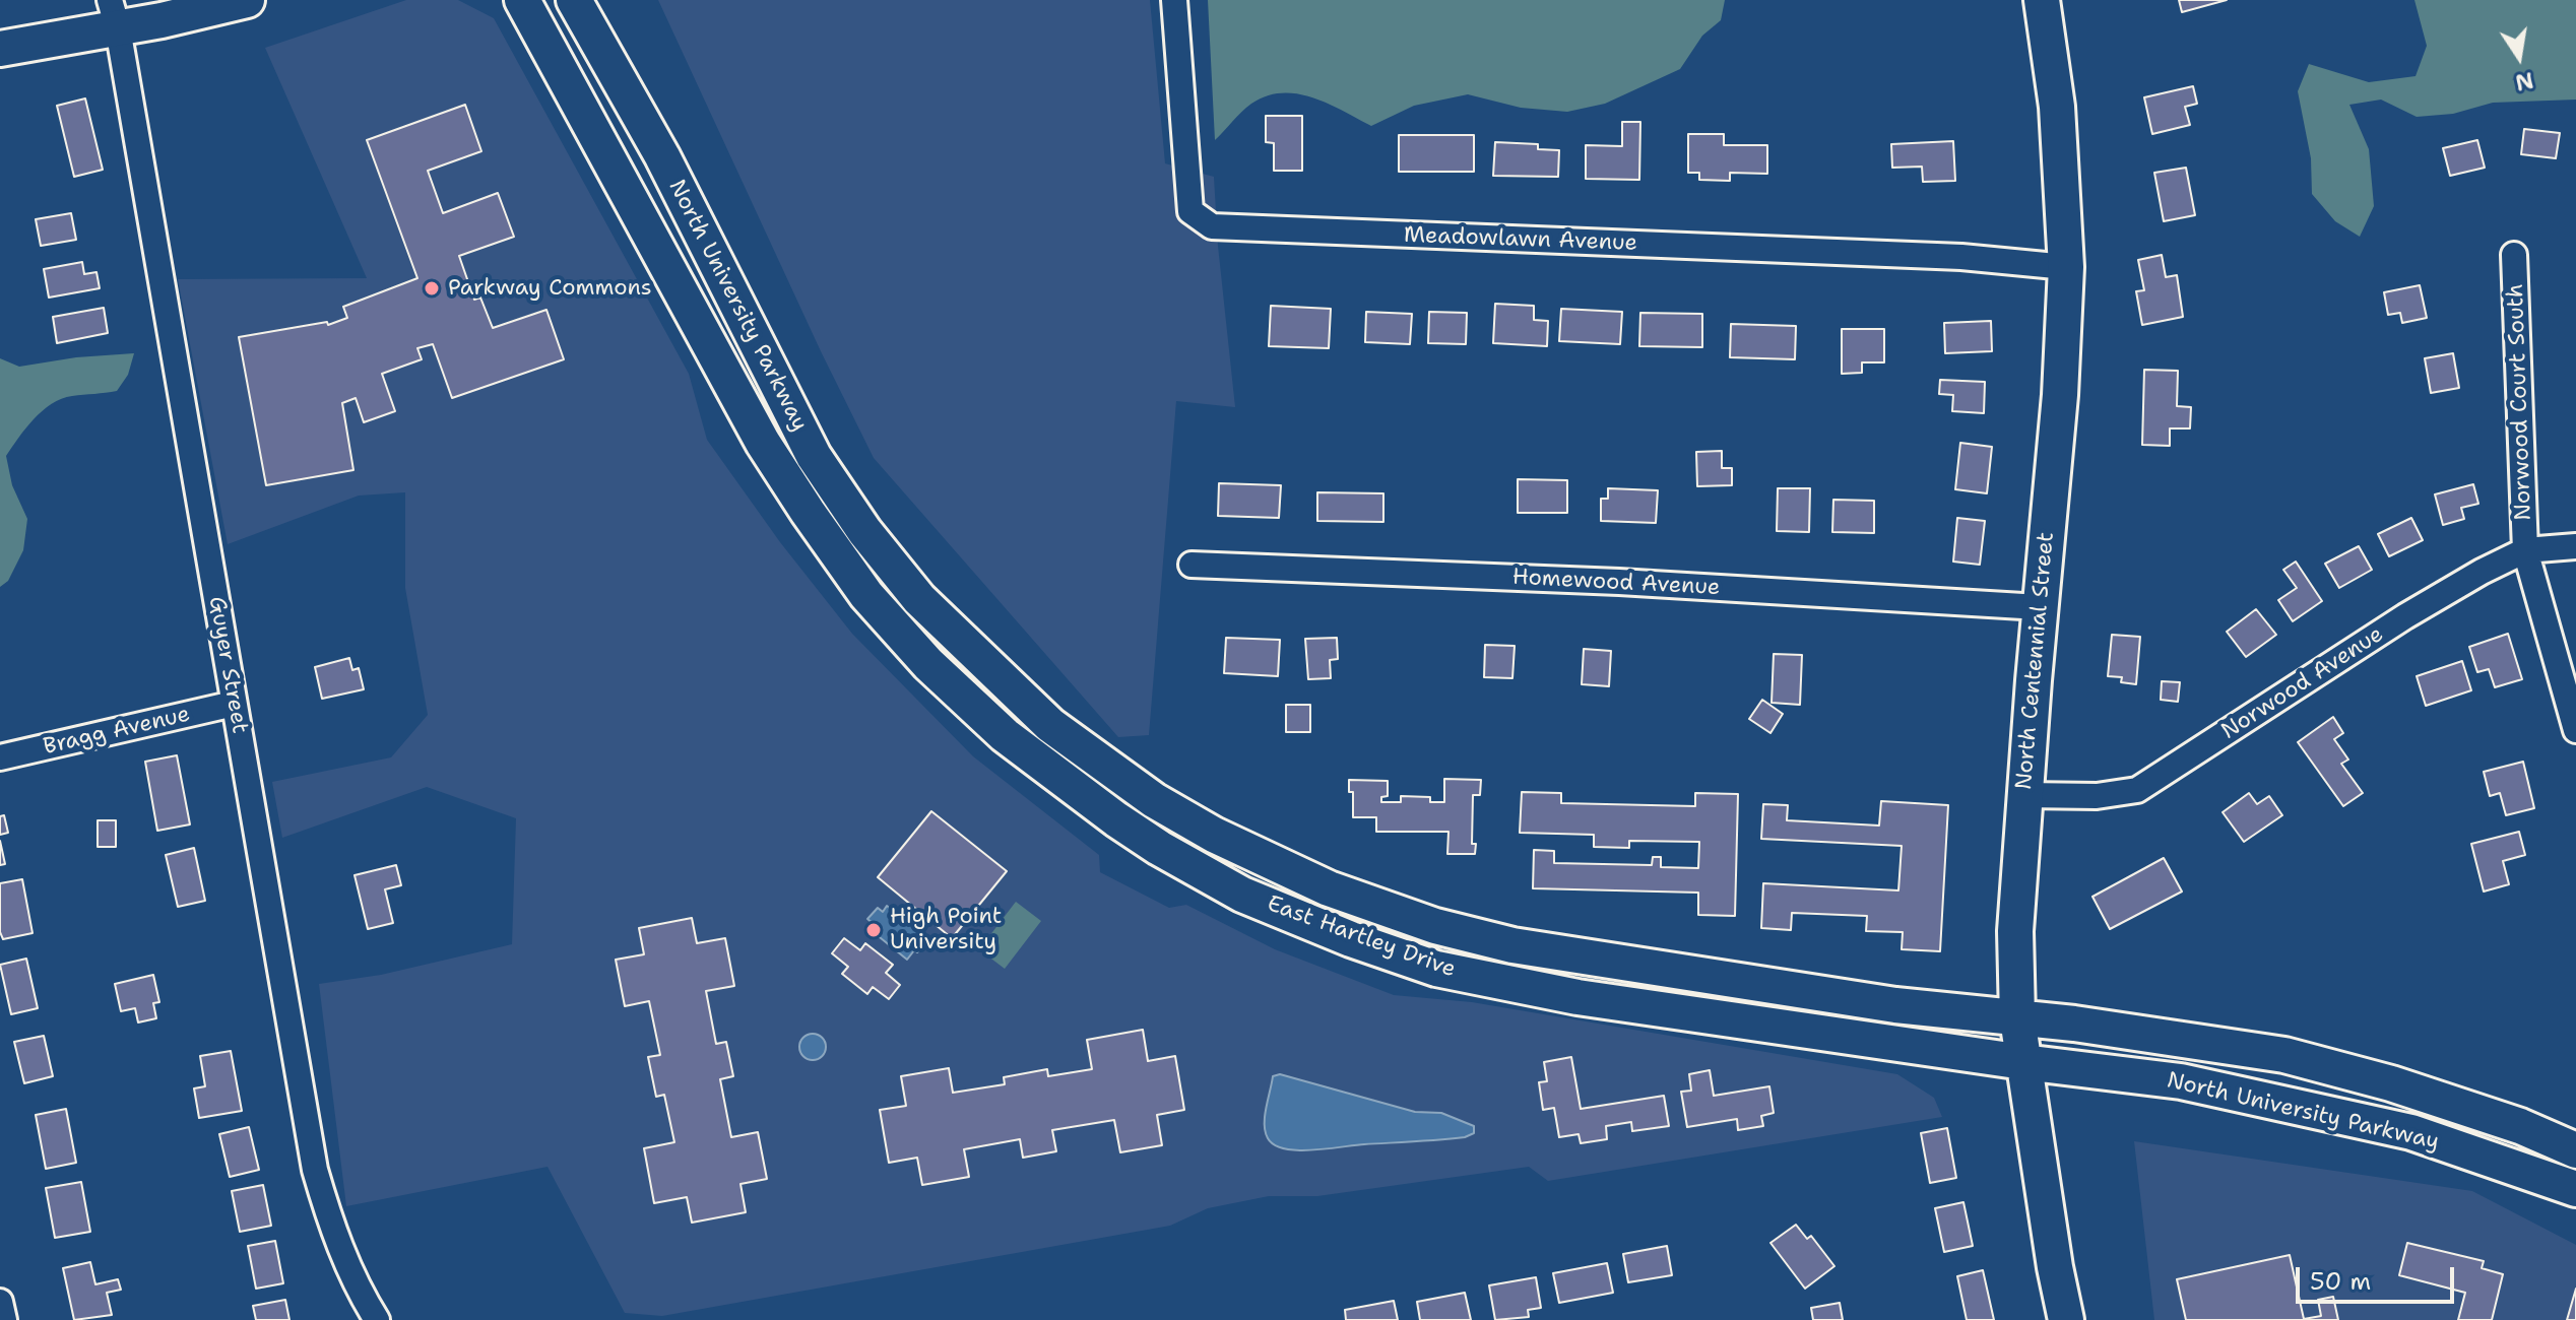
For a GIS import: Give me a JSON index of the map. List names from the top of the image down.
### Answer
{
  "streets": {
    "main road": ["North University Parkway", "North Centennial Street", "East Hartley Drive"],
    "street": [
      "Meadowlawn Avenue",
      "Norwood Court South",
      "Homewood Avenue",
      "Guyer Street",
      "Norwood Avenue",
      "Bragg Avenue"
    ]
  },
  "crossings": [
    ["Meadowlawn Avenue", "North Centennial Street"],
    ["North University Parkway", "North Centennial Street"],
    ["North University Parkway", "East Hartley Drive"],
    ["Norwood Court South", "Norwood Avenue"],
    ["Homewood Avenue", "North Centennial Street"],
    ["North Centennial Street", "Norwood Avenue"],
    ["North Centennial Street", "East Hartley Drive"],
    ["Guyer Street", "Bragg Avenue"]
  ],
  "places": ["Parkway Commons", "High Point University"],
  "scale_bar": "50 m",
  "north": "bottom"
}
